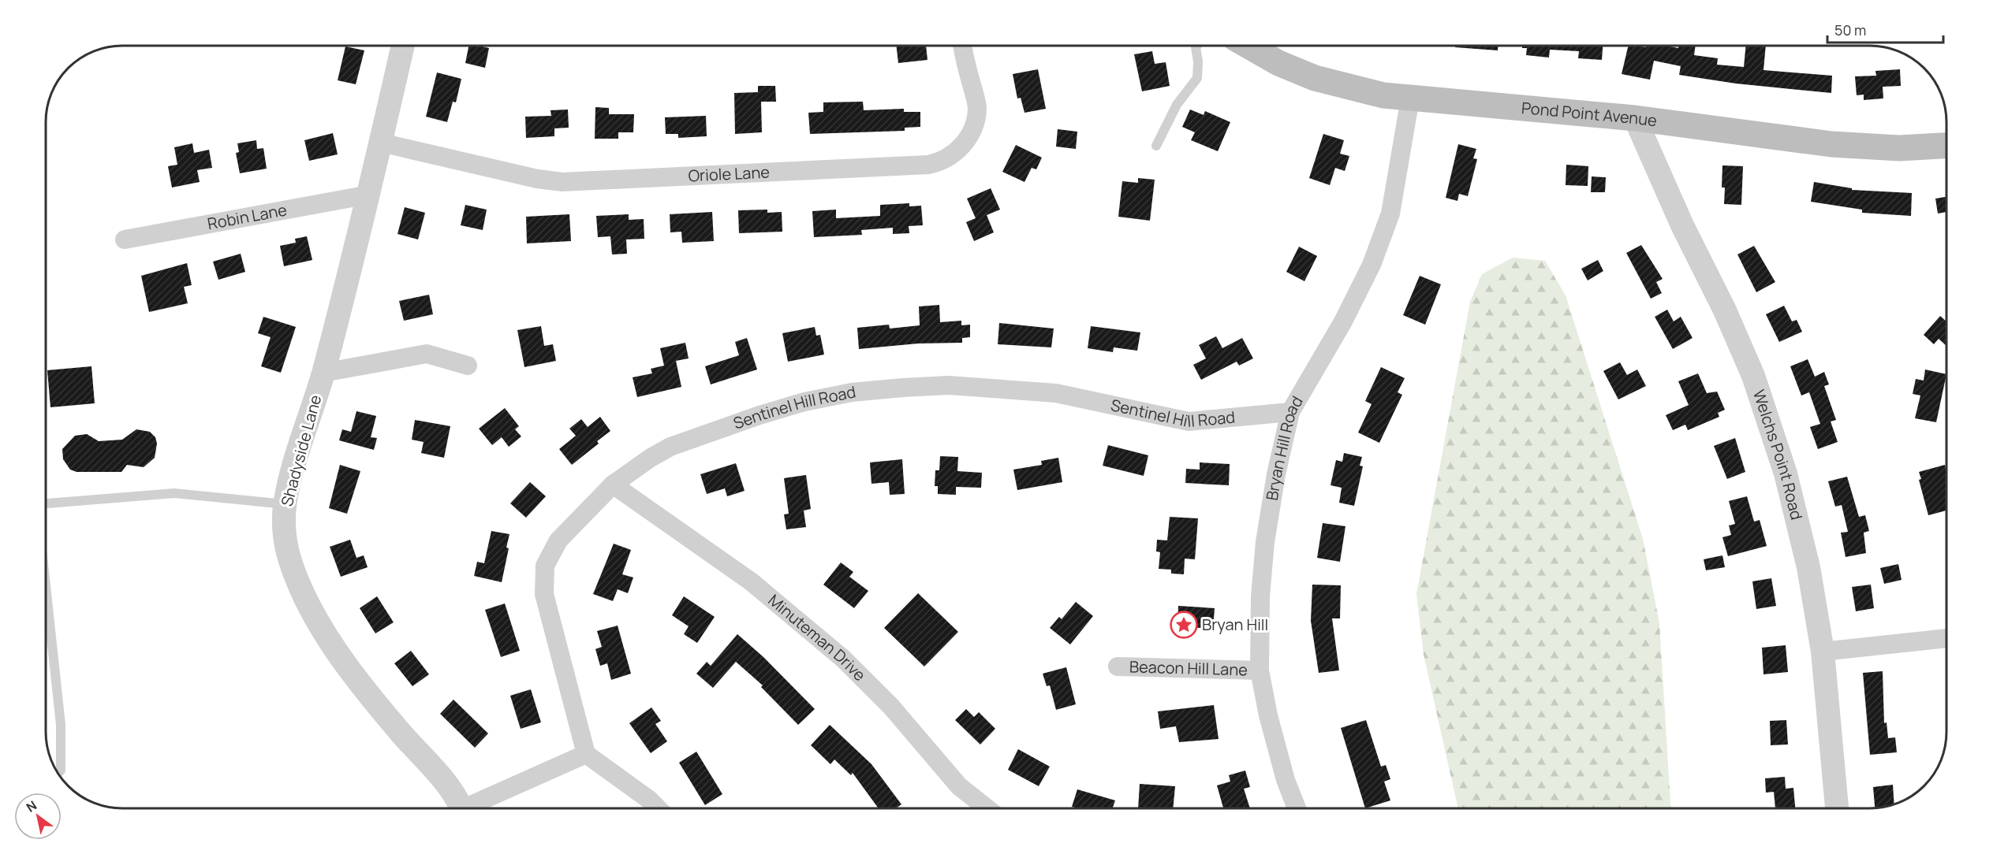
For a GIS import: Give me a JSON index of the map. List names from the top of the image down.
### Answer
{
  "streets": {
    "main road": ["Pond Point Avenue"],
    "street": [
      "Oriole Lane",
      "Robin Lane",
      "Sentinel Hill Road",
      "Bryan Hill Road",
      "Shadyside Lane",
      "Welchs Point Road",
      "Minuteman Drive",
      "Beacon Hill Lane"
    ]
  },
  "crossings": [
    ["Pond Point Avenue", "Bryan Hill Road"],
    ["Pond Point Avenue", "Welchs Point Road"],
    ["Oriole Lane", "Shadyside Lane"],
    ["Robin Lane", "Shadyside Lane"],
    ["Sentinel Hill Road", "Bryan Hill Road"],
    ["Sentinel Hill Road", "Minuteman Drive"],
    ["Bryan Hill Road", "Beacon Hill Lane"]
  ],
  "places": {
    "place": ["Bryan Hill"]
  },
  "scale_bar": "50 m",
  "north": "top left"
}
